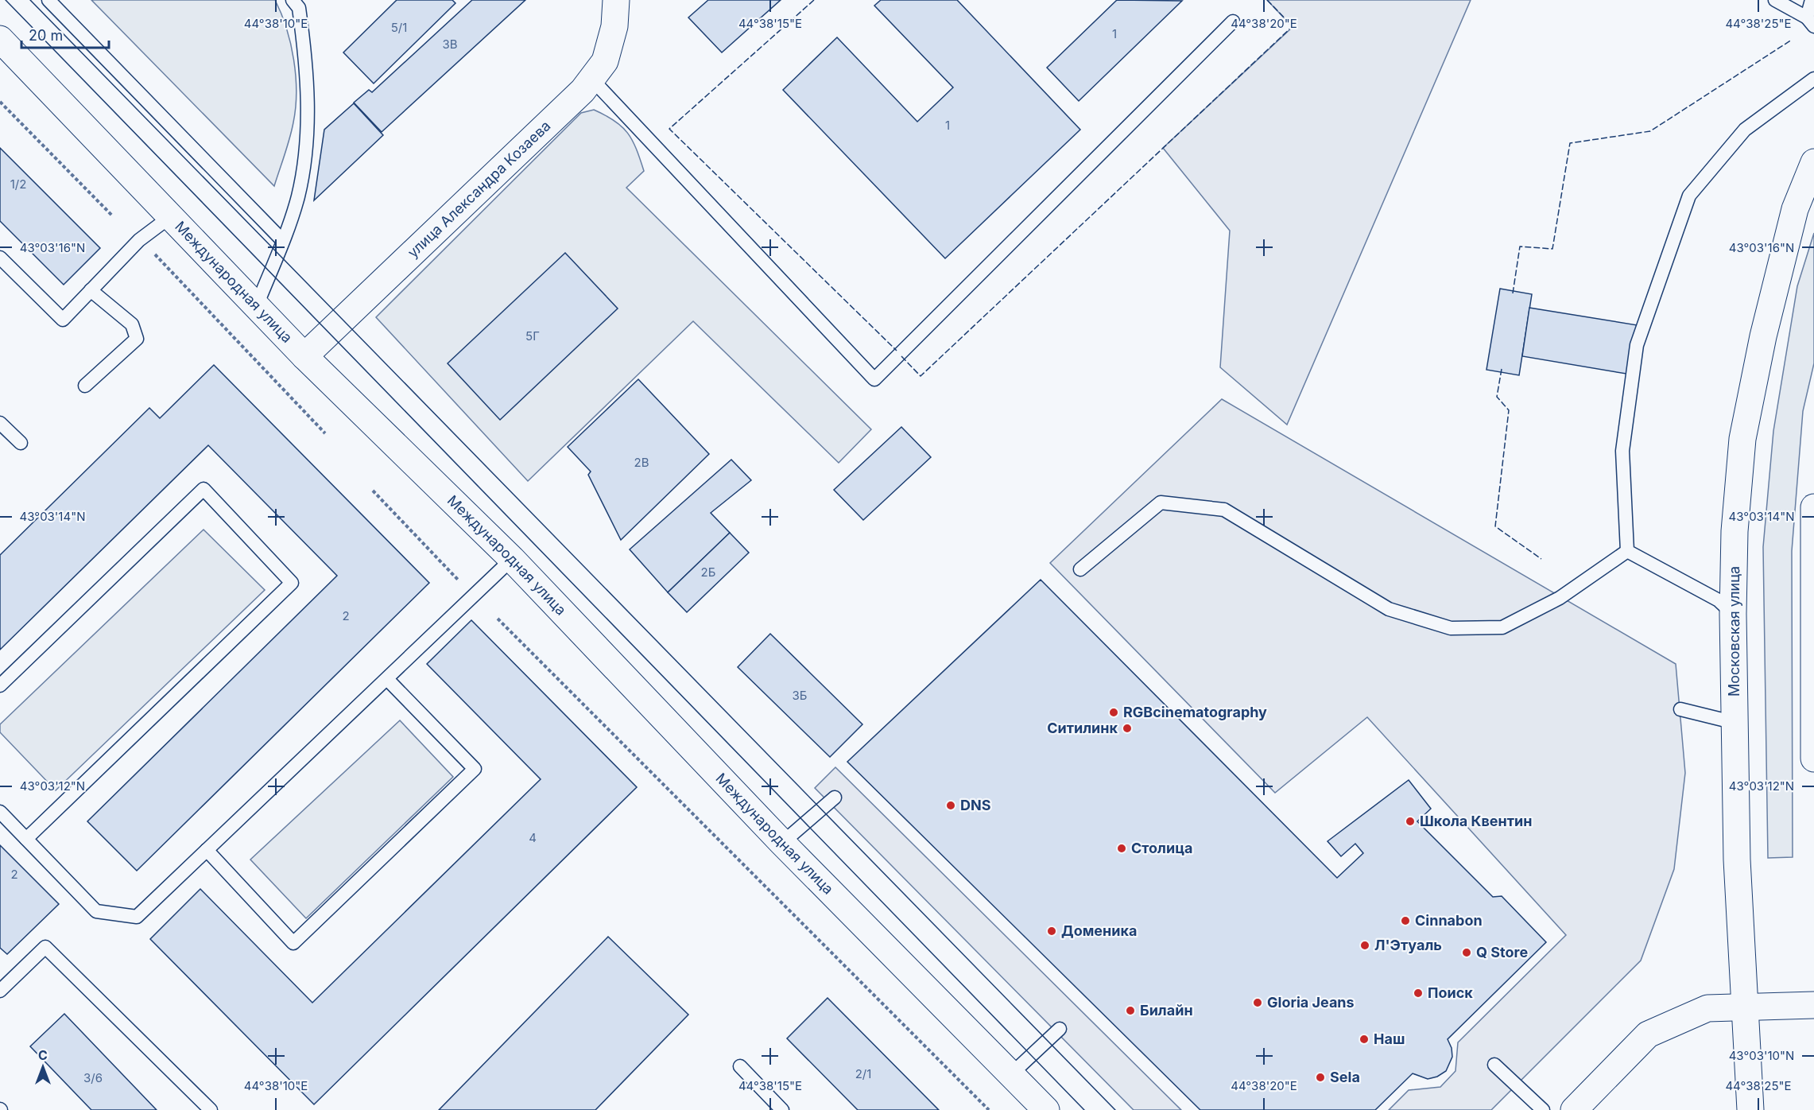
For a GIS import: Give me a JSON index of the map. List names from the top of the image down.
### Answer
{
  "streets": {
    "main road": ["улица Александра Козаева", "Международная улица", "Московская улица"]
  },
  "crossings": [
    ["улица Александра Козаева", "Международная улица"]
  ],
  "places": [
    "RGBcinematography",
    "Ситилинк",
    "DNS",
    "Школа Квентин",
    "Столица",
    "Cinnabon",
    "Доменика",
    "Л'Этуаль",
    "Q Store",
    "Поиск",
    "Gloria Jeans",
    "Билайн",
    "Наш",
    "Sela"
  ],
  "house_numbers": [
    "5/1",
    "1",
    "3В",
    "1",
    "1/2",
    "5Г",
    "2В",
    "2Б",
    "2",
    "3Б",
    "4",
    "2",
    "2/1",
    "3/6"
  ],
  "scale_bar": "20 m",
  "north": "top",
  "coordinates": [
    "44°38'10\"E",
    "44°38'15\"E",
    "44°38'20\"E",
    "44°38'25\"E",
    "43°03'16\"N",
    "43°03'14\"N",
    "43°03'12\"N",
    "43°03'10\"N"
  ]
}
